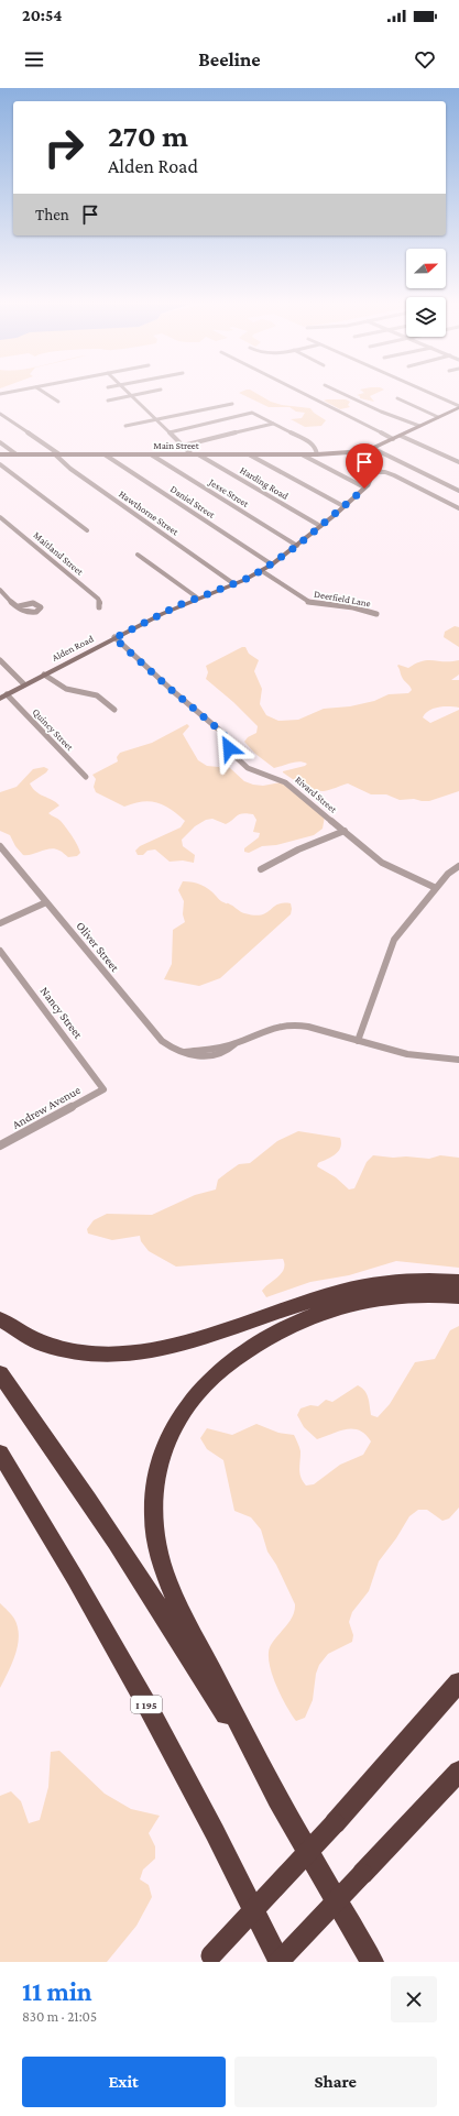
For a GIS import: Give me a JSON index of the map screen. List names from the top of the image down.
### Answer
{
  "streets": {
    "highway": ["I 195"],
    "main road": ["Main Street", "Alden Road"],
    "street": [
      "Harding Road",
      "Jesse Street",
      "Daniel Street",
      "Hawthorne Street",
      "Maitland Street",
      "Deerfield Lane",
      "Quincy Street",
      "Rivard Street",
      "Oliver Street",
      "Nancy Street",
      "Andrew Avenue"
    ]
  },
  "crossings": [
    ["Main Street", "Harding Road"],
    ["Main Street", "Jesse Street"],
    ["Main Street", "Daniel Street"],
    ["Main Street", "Hawthorne Street"],
    ["Harding Road", "Alden Road"],
    ["Jesse Street", "Alden Road"],
    ["Daniel Street", "Alden Road"],
    ["Hawthorne Street", "Alden Road"],
    ["Deerfield Lane", "Alden Road"],
    ["Alden Road", "Quincy Street"],
    ["Alden Road", "Rivard Street"],
    ["Nancy Street", "Andrew Avenue"]
  ],
  "north": "right",
  "page": {
    "status": "20:54",
    "header": "Beeline",
    "turn": ["270 m", "Alden Road"],
    "then": "Then",
    "heading": ["11 min", "830 m · 21:05"],
    "buttons": ["Exit", "Share"]
  }
}
